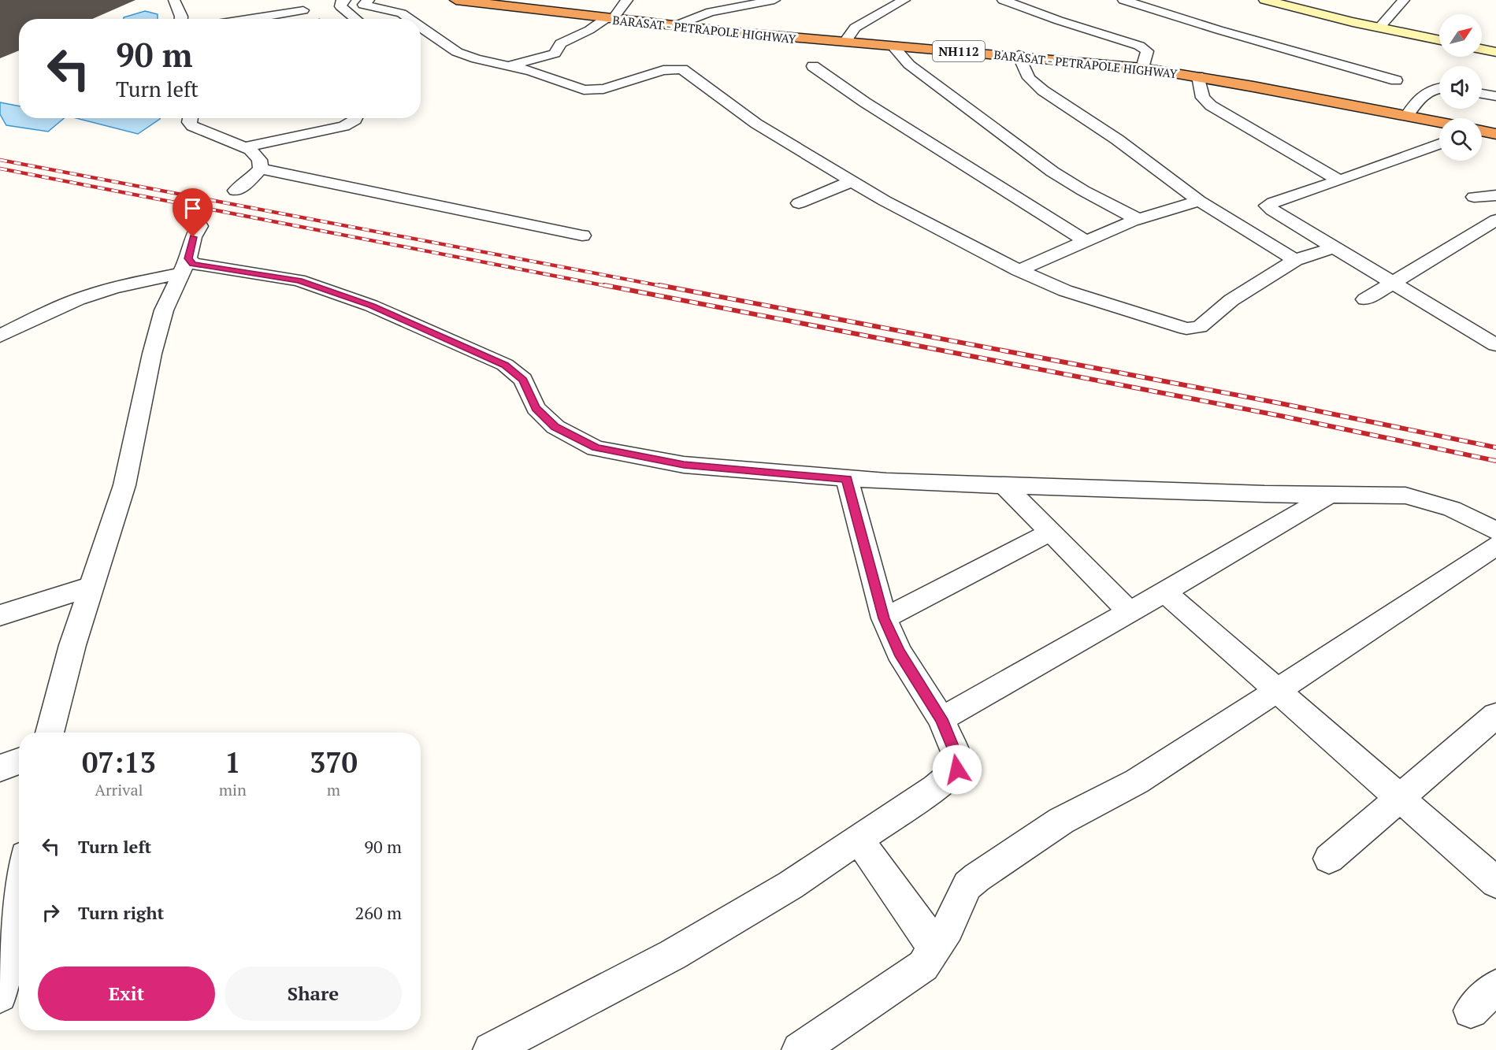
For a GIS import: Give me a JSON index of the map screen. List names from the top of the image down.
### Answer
{
  "streets": {
    "highway": ["BARASAT - PETRAPOLE HIGHWAY", "NH112"]
  },
  "north": "top right",
  "page": {
    "turn": ["90 m", "Turn left"],
    "eta": [
      "07:13",
      "Arrival",
      "1",
      "min",
      "370",
      "m"
    ],
    "list": [
      {
        "name": "Turn left",
        "value": "90 m"
      },
      {
        "name": "Turn right",
        "value": "260 m"
      }
    ],
    "buttons": ["Exit", "Share"]
  }
}
